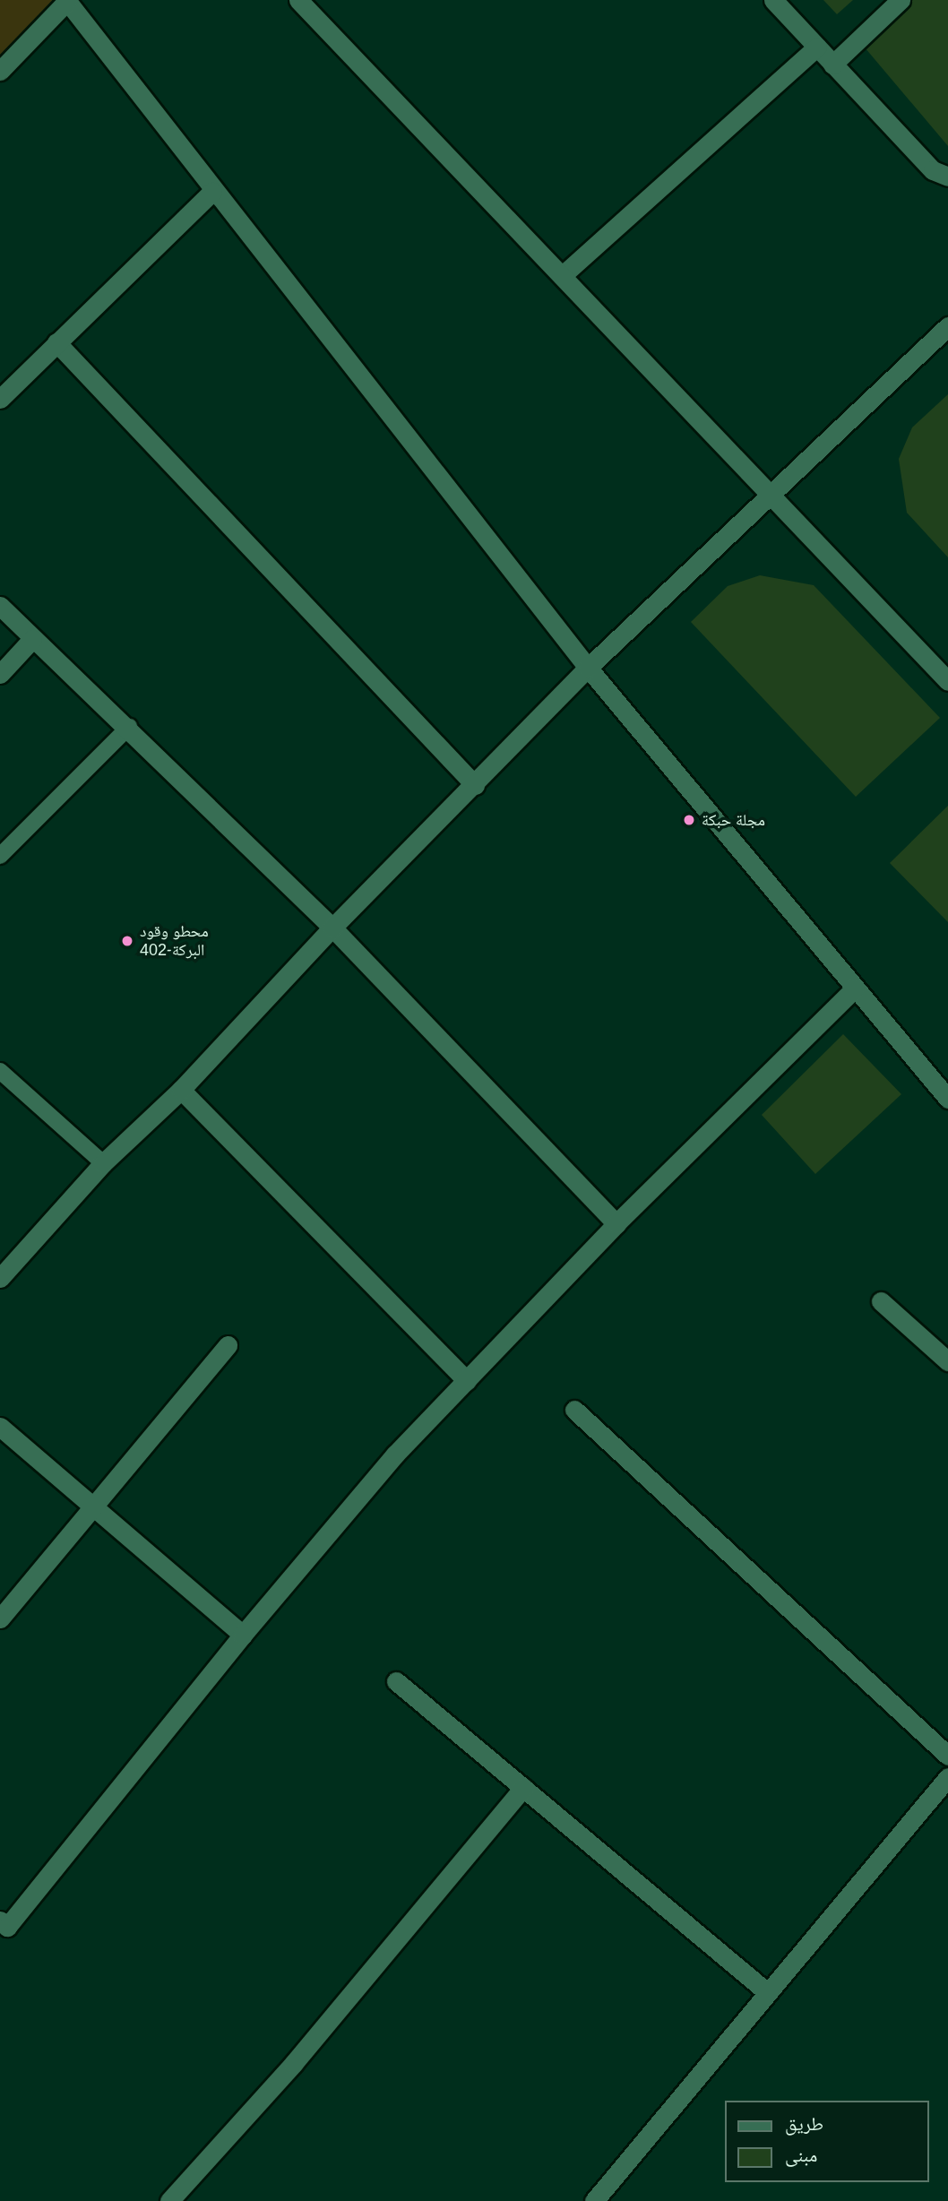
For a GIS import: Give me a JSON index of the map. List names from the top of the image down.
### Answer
{
  "places": ["مجلة حبكة", "محطو وقود 402-البركة"],
  "legend": ["طريق", "مبنى"]
}
